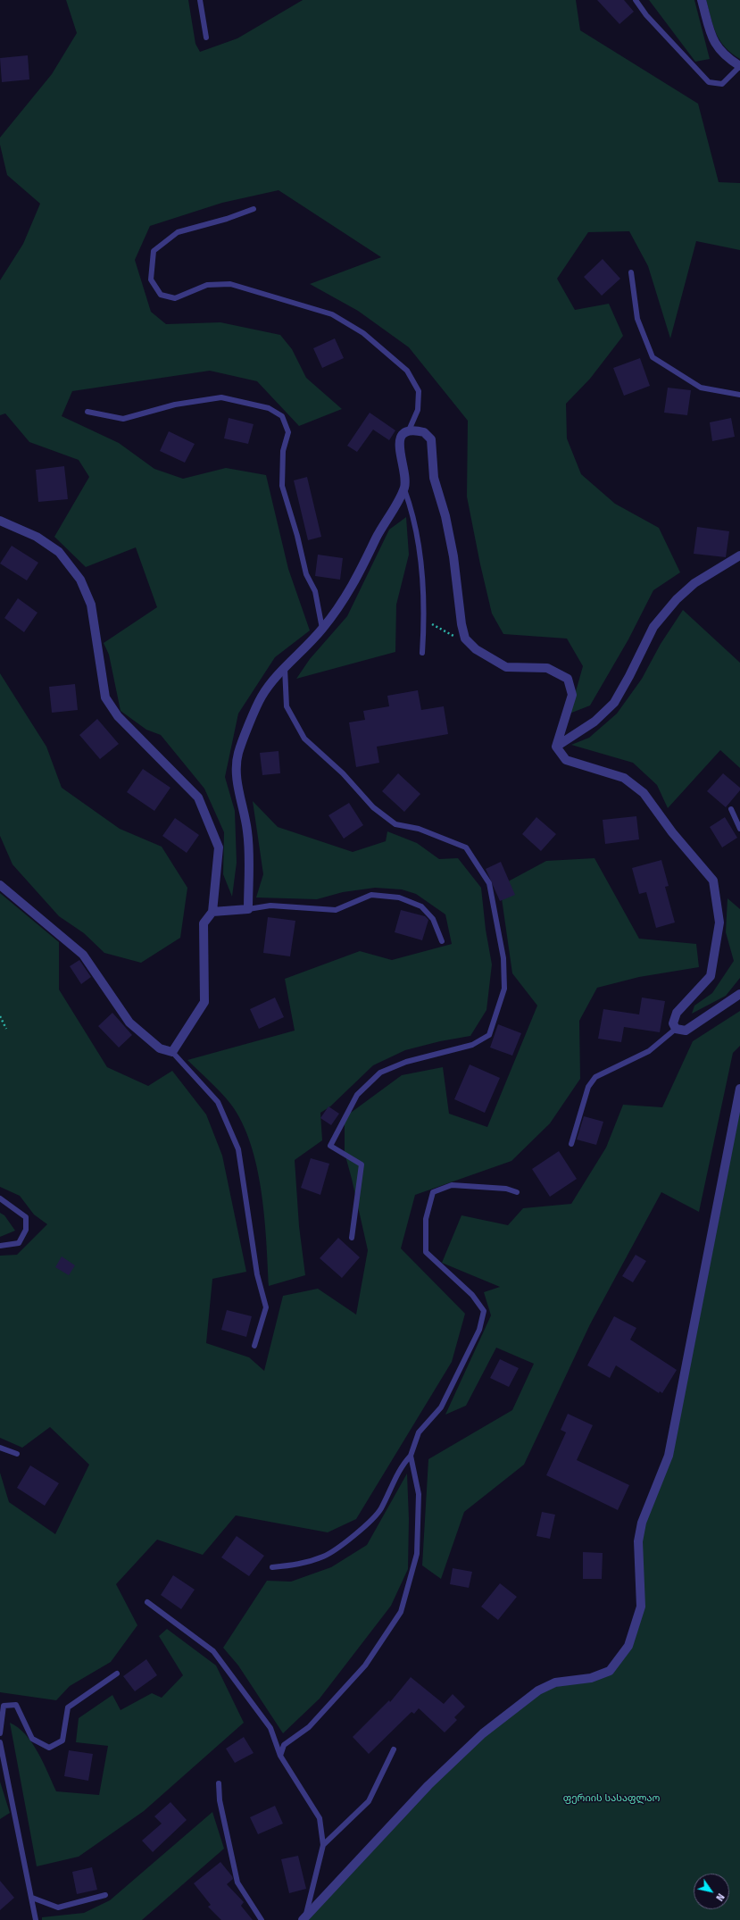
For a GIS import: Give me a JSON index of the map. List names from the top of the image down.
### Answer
{
  "parks": ["ფერიის სასაფლაო"],
  "north": "bottom right"
}
